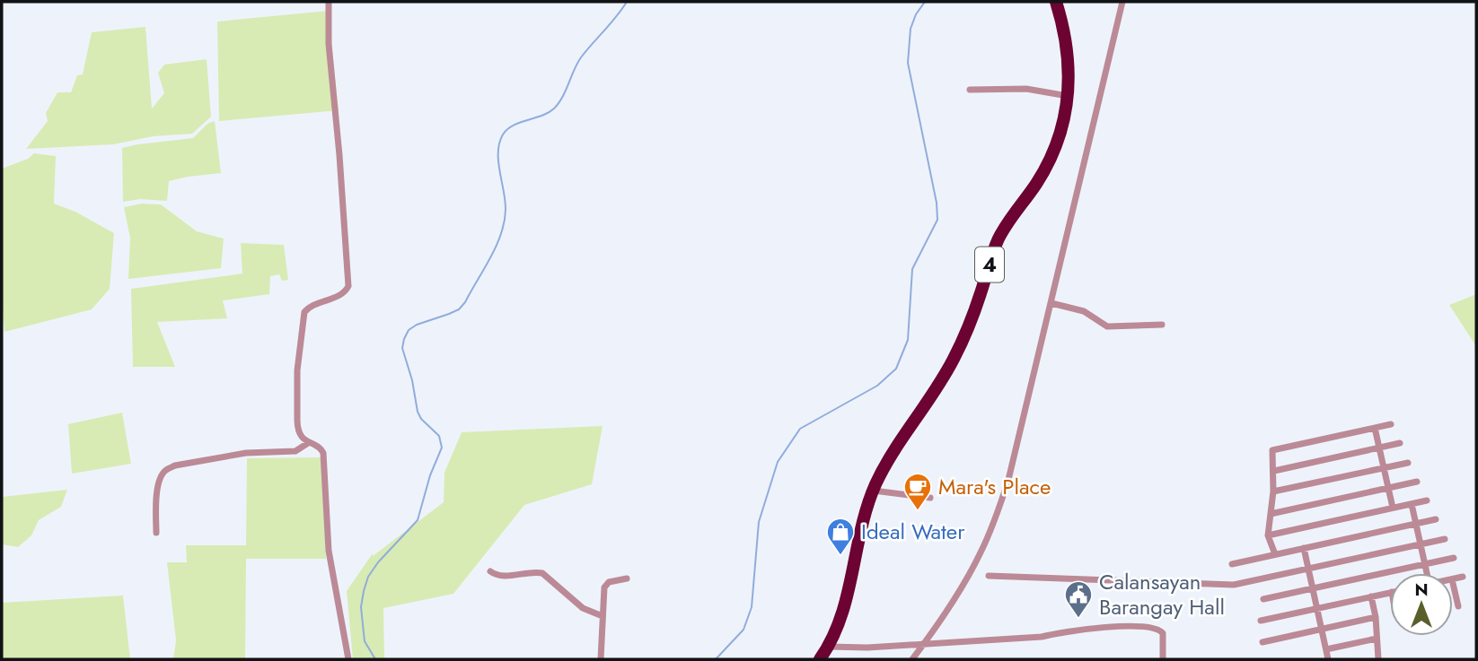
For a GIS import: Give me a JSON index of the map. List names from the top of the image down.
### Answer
{
  "streets": {
    "highway": ["4"]
  },
  "places": {
    "cafe": ["Mara's Place"],
    "shop": ["Ideal Water"],
    "public building": ["Calansayan Barangay Hall"]
  },
  "north": "top"
}
